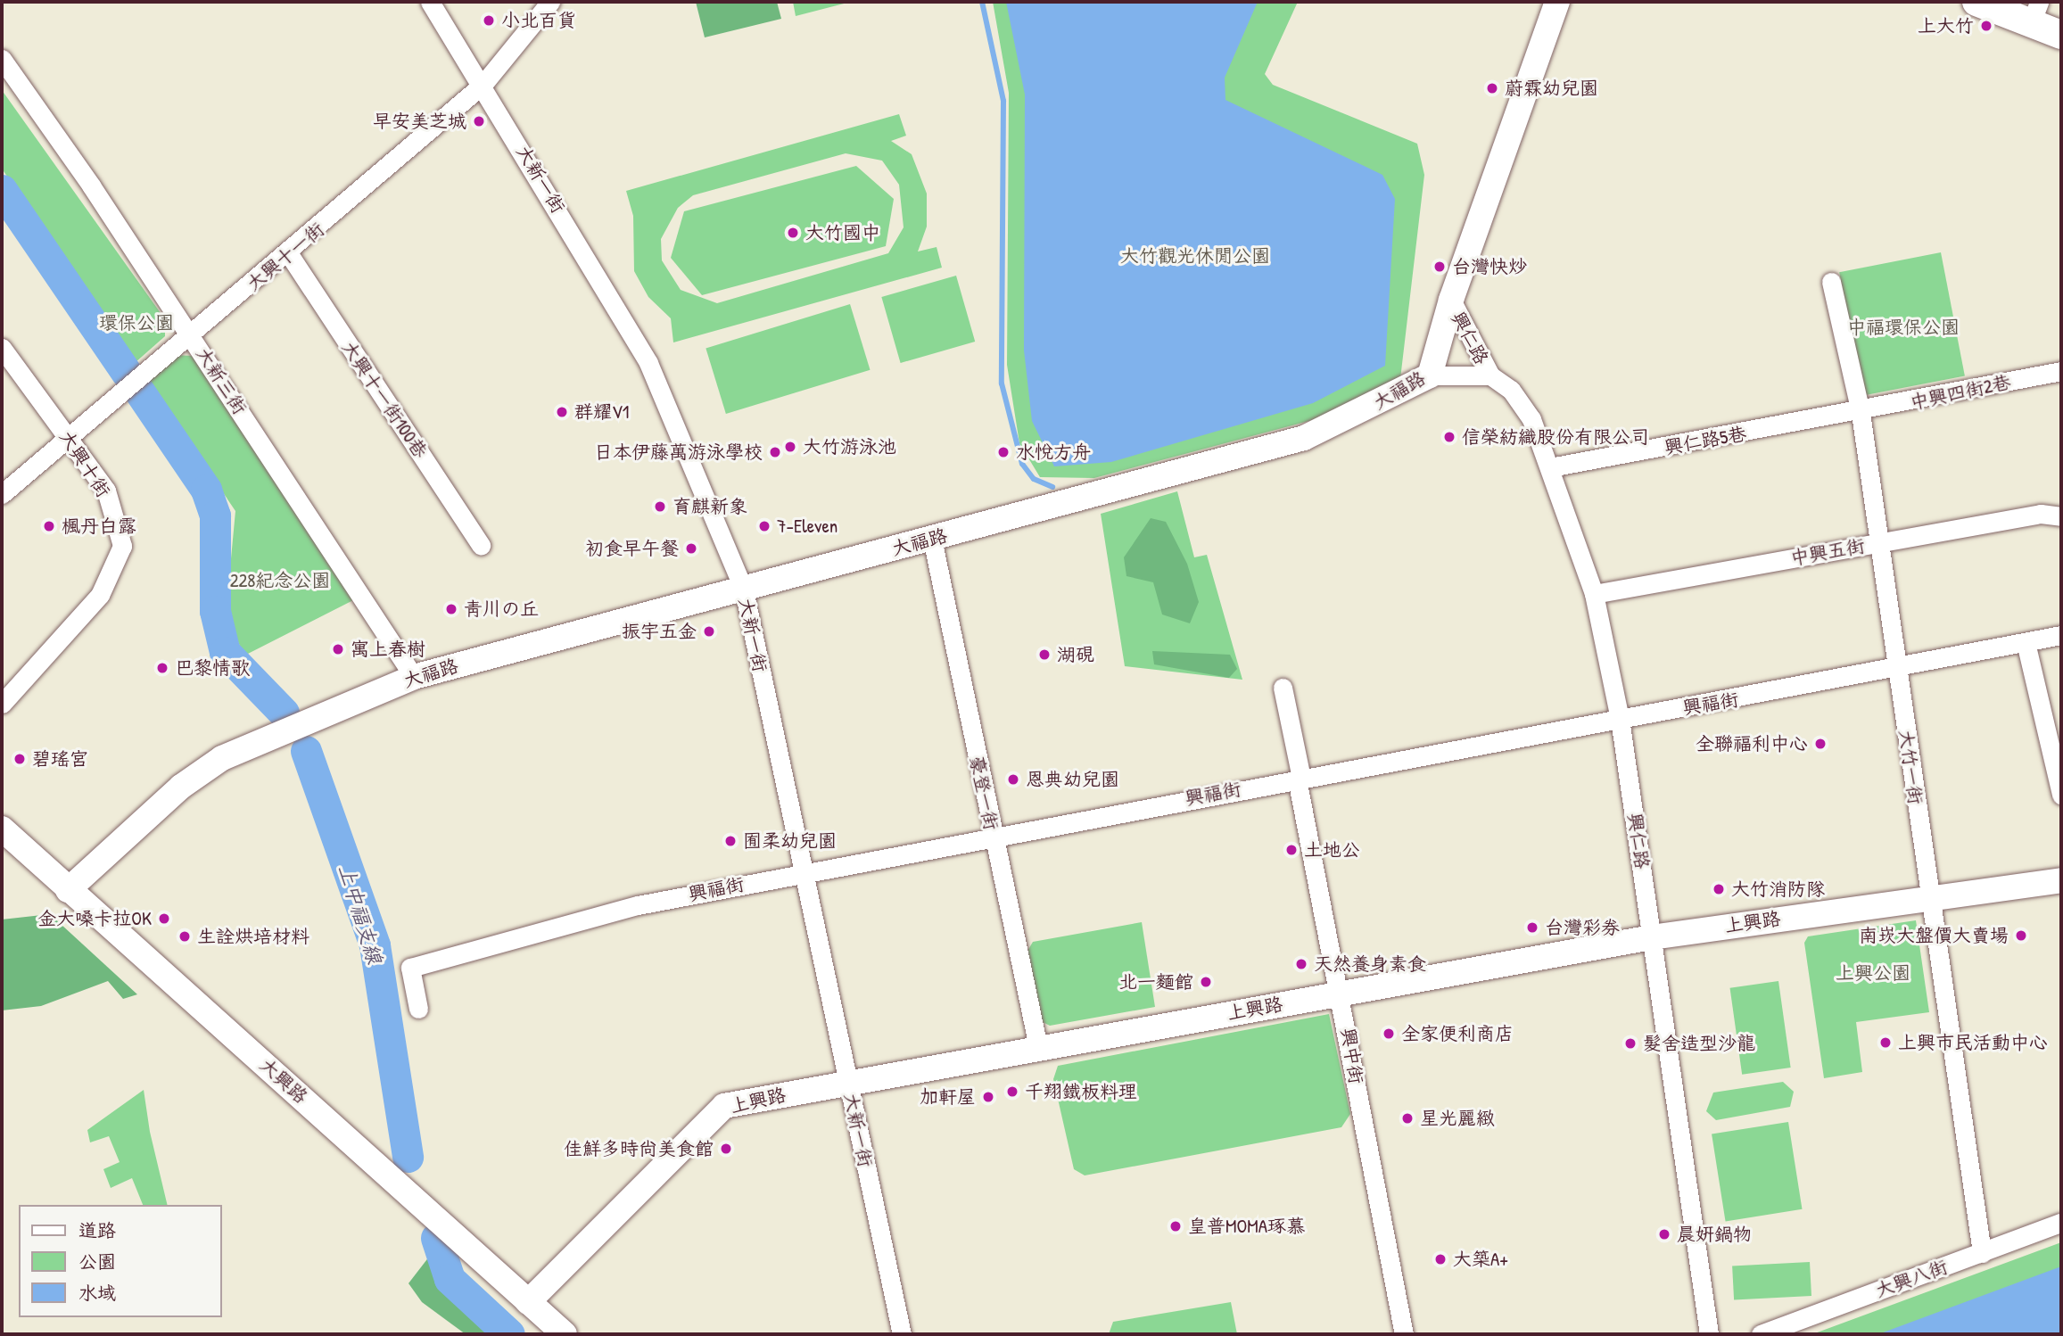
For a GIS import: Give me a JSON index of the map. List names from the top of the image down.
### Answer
{
  "streets": {
    "street": [
      "大新一街",
      "大興十一街",
      "興仁路",
      "大新三街",
      "大福路",
      "中興四街2巷",
      "大興十一街100巷",
      "興仁路5巷",
      "大興十街",
      "中興五街",
      "興福街",
      "大竹一街",
      "豪登一街",
      "上興路",
      "興中街",
      "大興路",
      "大興八街"
    ]
  },
  "crossings": [
    ["大新一街", "大興十一街"],
    ["大新一街", "大福路"],
    ["大新一街", "興福街"],
    ["大新一街", "上興路"],
    ["大興十一街", "大新三街"],
    ["大興十一街", "大興十一街100巷"],
    ["大興十一街", "大興十街"],
    ["興仁路", "大福路"],
    ["興仁路", "興仁路5巷"],
    ["興仁路", "中興五街"],
    ["興仁路", "興福街"],
    ["興仁路", "上興路"],
    ["大新三街", "大福路"],
    ["大福路", "豪登一街"],
    ["大福路", "大興路"],
    ["中興四街2巷", "興仁路5巷"],
    ["中興四街2巷", "大竹一街"],
    ["興仁路5巷", "大竹一街"],
    ["中興五街", "大竹一街"],
    ["興福街", "大竹一街"],
    ["興福街", "豪登一街"],
    ["興福街", "興中街"],
    ["大竹一街", "上興路"],
    ["大竹一街", "大興八街"],
    ["豪登一街", "上興路"],
    ["上興路", "興中街"],
    ["上興路", "大興路"]
  ],
  "water": ["上中福支線"],
  "parks": [
    "大竹觀光休閒公園",
    "環保公園",
    "中福環保公園",
    "228紀念公園",
    "上興公園"
  ],
  "places": [
    "小北百貨",
    "上大竹",
    "蔚霖幼兒園",
    "早安美芝城",
    "大竹國中",
    "台灣快炒",
    "群耀V1",
    "信榮紡織股份有限公司",
    "大竹游泳池",
    "日本伊藤萬游泳學校",
    "水悅方舟",
    "育麒新象",
    "楓丹白露",
    "7-Eleven",
    "初食早午餐",
    "青川の丘",
    "振宇五金",
    "寓上春樹",
    "湖硯",
    "巴黎情歌",
    "全聯福利中心",
    "碧瑤宮",
    "恩典幼兒園",
    "囿柔幼兒園",
    "土地公",
    "大竹消防隊",
    "金大嗓卡拉OK",
    "台灣彩券",
    "南崁大盤價大賣場",
    "生詮烘培材料",
    "天然養身素食",
    "北一麵館",
    "全家便利商店",
    "上興市民活動中心",
    "髮舍造型沙龍",
    "千翔鐵板料理",
    "加軒屋",
    "星光麗緻",
    "佳鮮多時尚美食館",
    "皇普MOMA琢慕",
    "晨妍鍋物",
    "大築A+"
  ],
  "legend": ["道路", "公園", "水域"]
}
